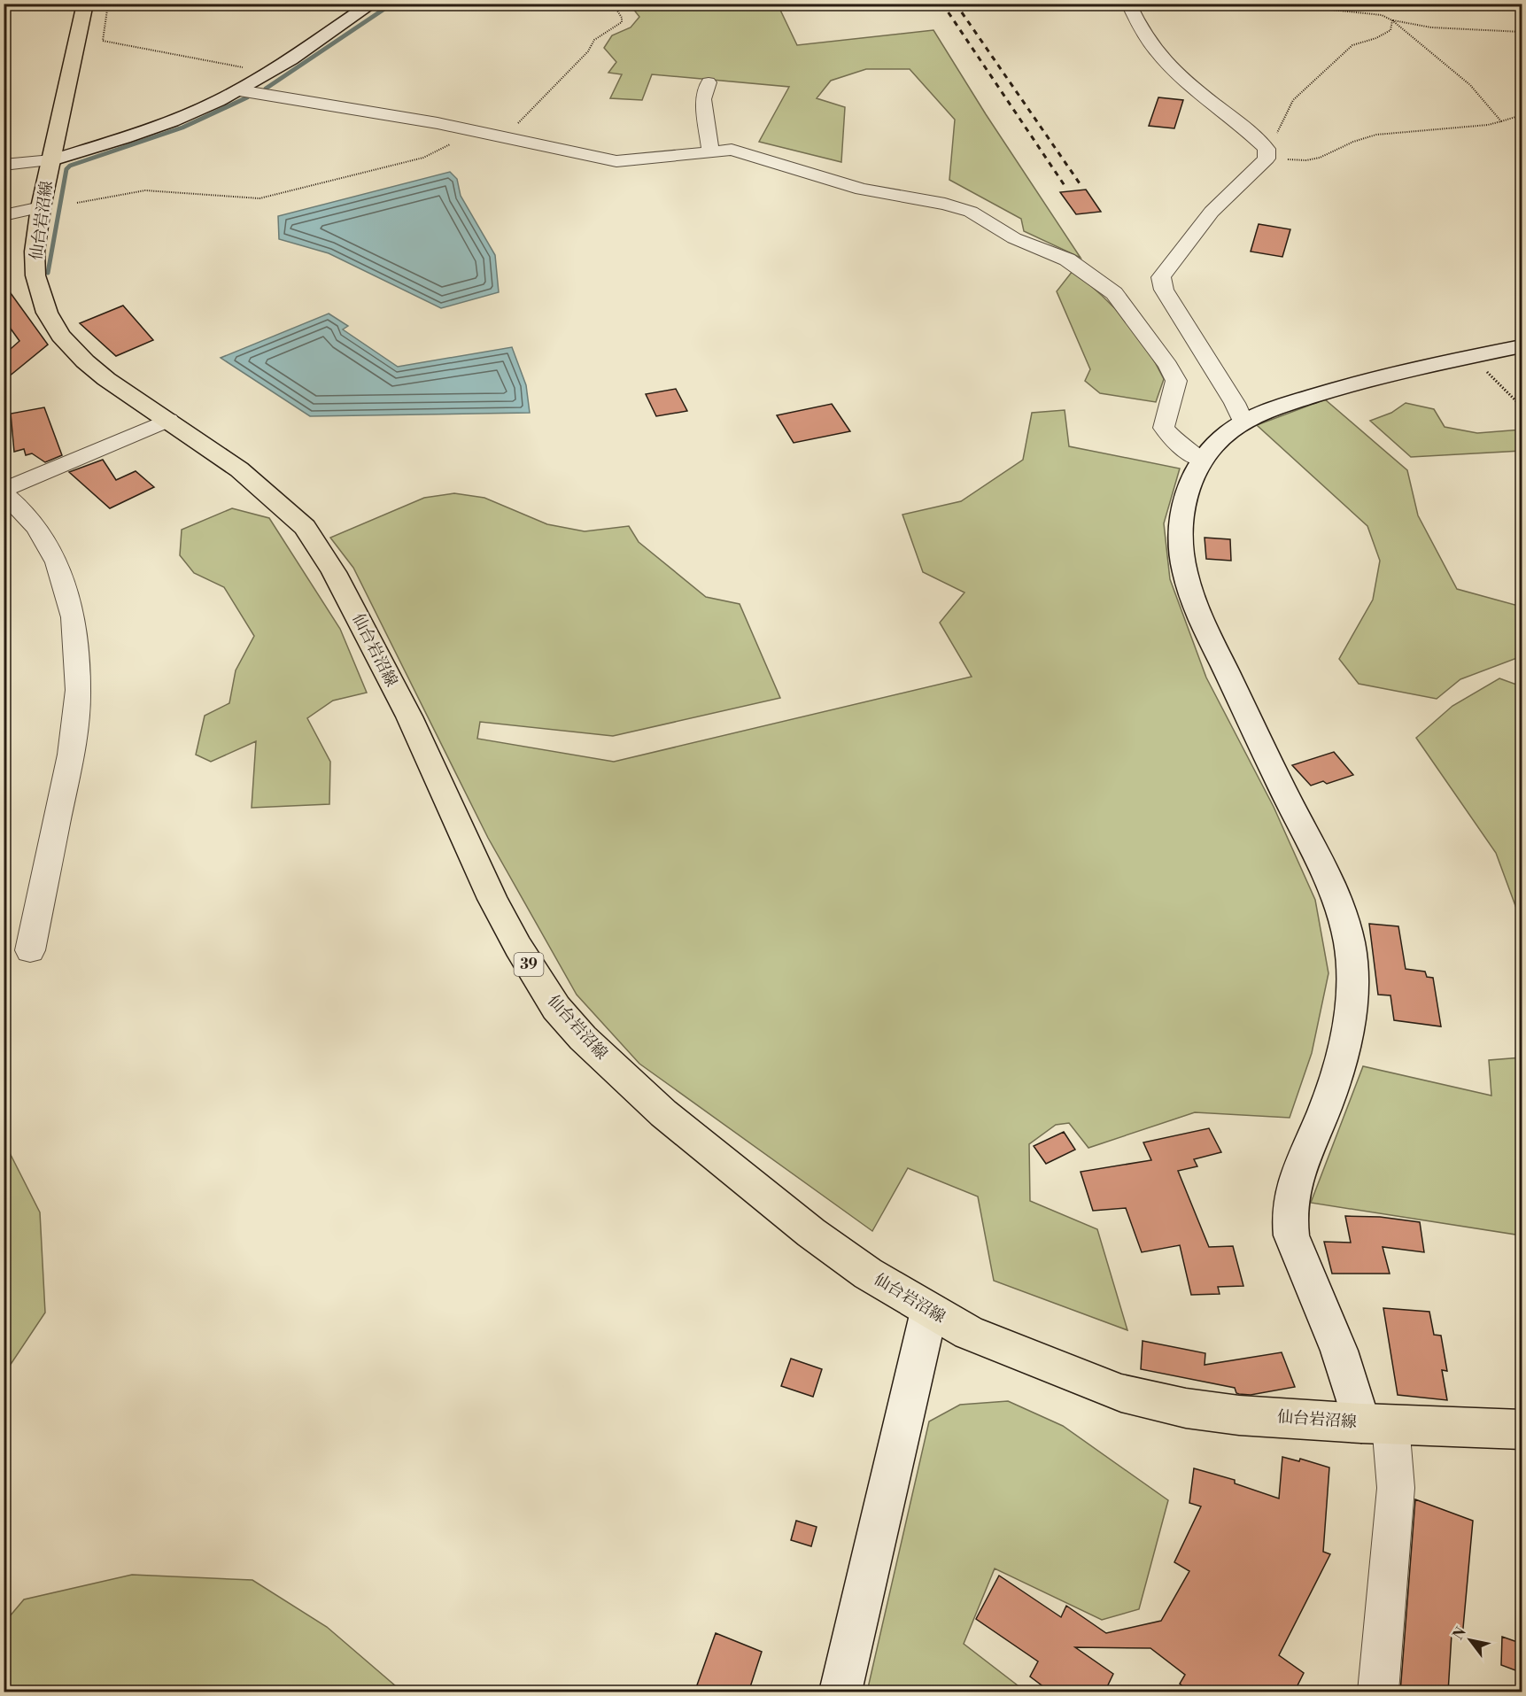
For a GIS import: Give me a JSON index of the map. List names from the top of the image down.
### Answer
{
  "streets": {
    "main road": ["仙台岩沼線", "39"]
  },
  "north": "top left"
}
